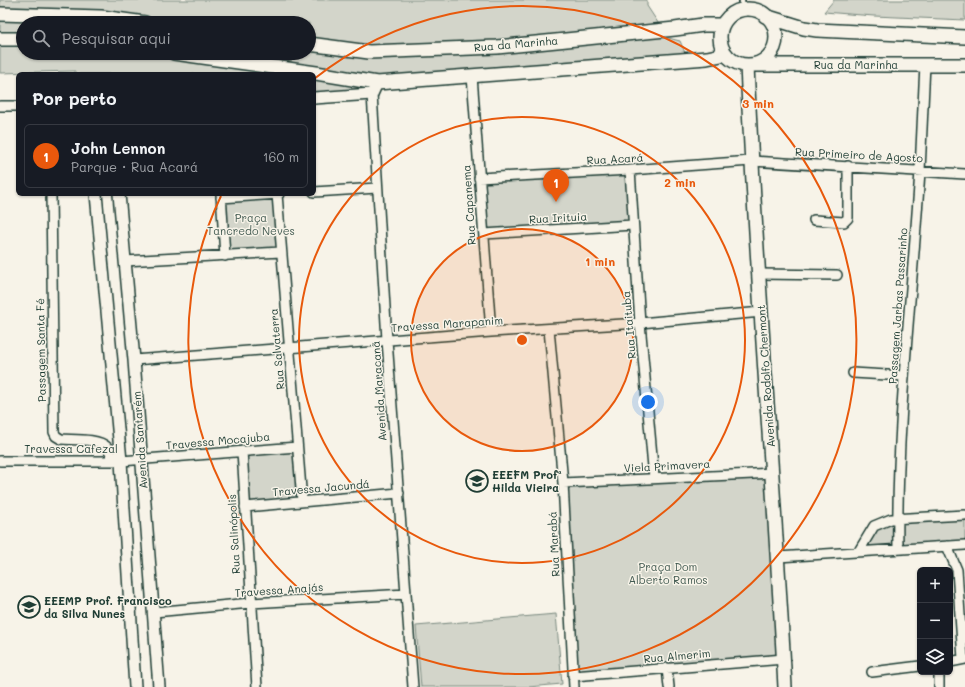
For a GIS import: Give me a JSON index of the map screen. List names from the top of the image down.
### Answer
{
  "streets": {
    "main road": ["Rua da Marinha", "Avenida Rodolfo Chermont"],
    "street": [
      "Rua Primeiro de Agosto",
      "Rua Acará",
      "Rua Capanema",
      "Rua Irituia",
      "Passagem Jarbas Passarinho",
      "Travessa Marapanim",
      "Rua Itaituba",
      "Rua Salvaterra",
      "Passagem Santa Fé",
      "Avenida Maracanã",
      "Avenida Santarém",
      "Travessa Mocajuba",
      "Travessa Cafezal",
      "Viela Primavera",
      "Travessa Jacundá",
      "Rua Salinópolis",
      "Rua Marabá",
      "Travessa Anajás",
      "Rua Almerim"
    ]
  },
  "crossings": [
    ["Rua da Marinha", "Passagem Jarbas Passarinho"],
    ["Rua da Marinha", "Avenida Rodolfo Chermont"],
    ["Rua Primeiro de Agosto", "Rua Acará"],
    ["Rua Primeiro de Agosto", "Passagem Jarbas Passarinho"],
    ["Rua Primeiro de Agosto", "Avenida Rodolfo Chermont"],
    ["Rua Acará", "Rua Capanema"],
    ["Rua Acará", "Rua Itaituba"],
    ["Rua Acará", "Avenida Rodolfo Chermont"],
    ["Rua Capanema", "Rua Irituia"],
    ["Rua Capanema", "Travessa Marapanim"],
    ["Rua Irituia", "Rua Itaituba"],
    ["Travessa Marapanim", "Rua Itaituba"],
    ["Travessa Marapanim", "Rua Salvaterra"],
    ["Travessa Marapanim", "Avenida Rodolfo Chermont"],
    ["Travessa Marapanim", "Avenida Maracanã"],
    ["Travessa Marapanim", "Avenida Santarém"],
    ["Travessa Marapanim", "Rua Marabá"],
    ["Rua Itaituba", "Viela Primavera"],
    ["Rua Salvaterra", "Travessa Mocajuba"],
    ["Rua Salvaterra", "Travessa Jacundá"],
    ["Passagem Santa Fé", "Avenida Santarém"],
    ["Passagem Santa Fé", "Travessa Cafezal"],
    ["Avenida Rodolfo Chermont", "Viela Primavera"],
    ["Avenida Rodolfo Chermont", "Rua Almerim"],
    ["Avenida Maracanã", "Travessa Jacundá"],
    ["Avenida Maracanã", "Travessa Anajás"],
    ["Avenida Santarém", "Travessa Mocajuba"],
    ["Avenida Santarém", "Travessa Cafezal"],
    ["Avenida Santarém", "Travessa Anajás"],
    ["Travessa Mocajuba", "Travessa Cafezal"],
    ["Travessa Mocajuba", "Rua Salinópolis"],
    ["Viela Primavera", "Rua Marabá"],
    ["Travessa Jacundá", "Rua Salinópolis"],
    ["Rua Salinópolis", "Travessa Anajás"],
    ["Rua Marabá", "Rua Almerim"]
  ],
  "parks": ["Praça Tancredo Neves", "Praça Dom Alberto Ramos"],
  "places": {
    "school or university": ["EEEFM Profª Hilda Vieira", "EEEMP Prof. Francisco da Silva Nunes"]
  },
  "page": {
    "search": "Pesquisar aqui",
    "heading": "Por perto",
    "list": [
      {
        "mark": "1",
        "name": "John Lennon",
        "note": "Parque · Rua Acará",
        "value": "160 m"
      }
    ],
    "pins": "1",
    "map_buttons": ["+", "−"]
  },
  "rings": ["3 min", "2 min", "1 min"]
}
